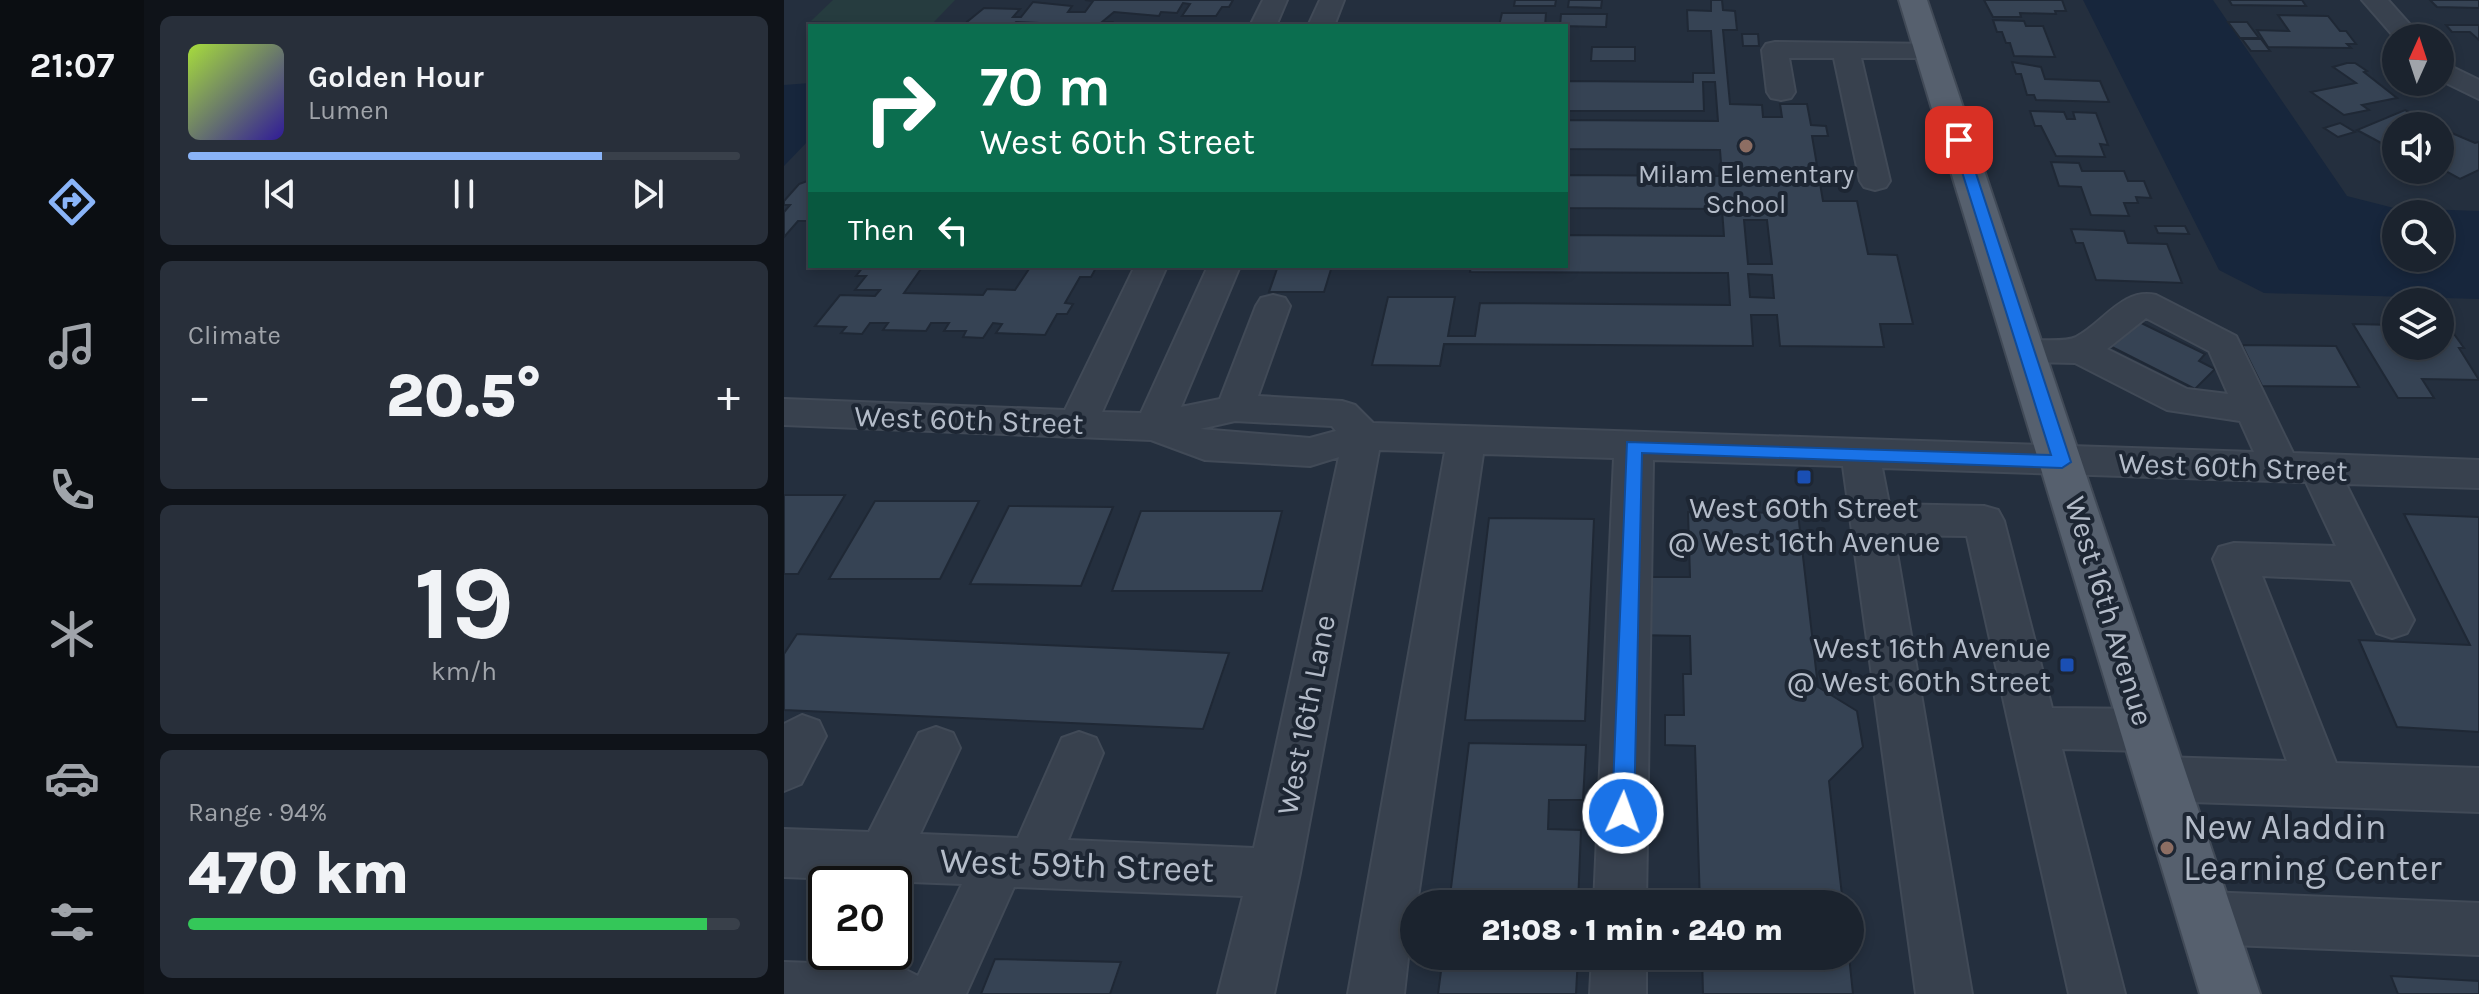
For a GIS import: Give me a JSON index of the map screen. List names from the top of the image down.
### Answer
{
  "streets": {
    "main road": ["West 16th Avenue"],
    "street": ["West 60th Street", "West 16th Lane", "West 59th Street"]
  },
  "crossings": [
    ["West 60th Street", "West 16th Avenue"],
    ["West 60th Street", "West 16th Lane"],
    ["West 16th Lane", "West 59th Street"]
  ],
  "places": {
    "other": ["Milam Elementary School", "New Aladdin Learning Center"],
    "transit": ["West 60th Street @ West 16th Avenue", "West 16th Avenue @ West 60th Street"]
  },
  "north": "top",
  "page": {
    "tabs": "21:07",
    "turn": ["70 m", "West 60th Street"],
    "song": ["Golden Hour", "Lumen"],
    "then": "Then",
    "tile": [
      "Climate",
      ["19", "km/h"],
      ["Range · 94%", "470 km"]
    ],
    "heat": ["−", "20.5°", "+"],
    "limit": "20",
    "trip": "21:08 · 1 min · 240 m"
  }
}
